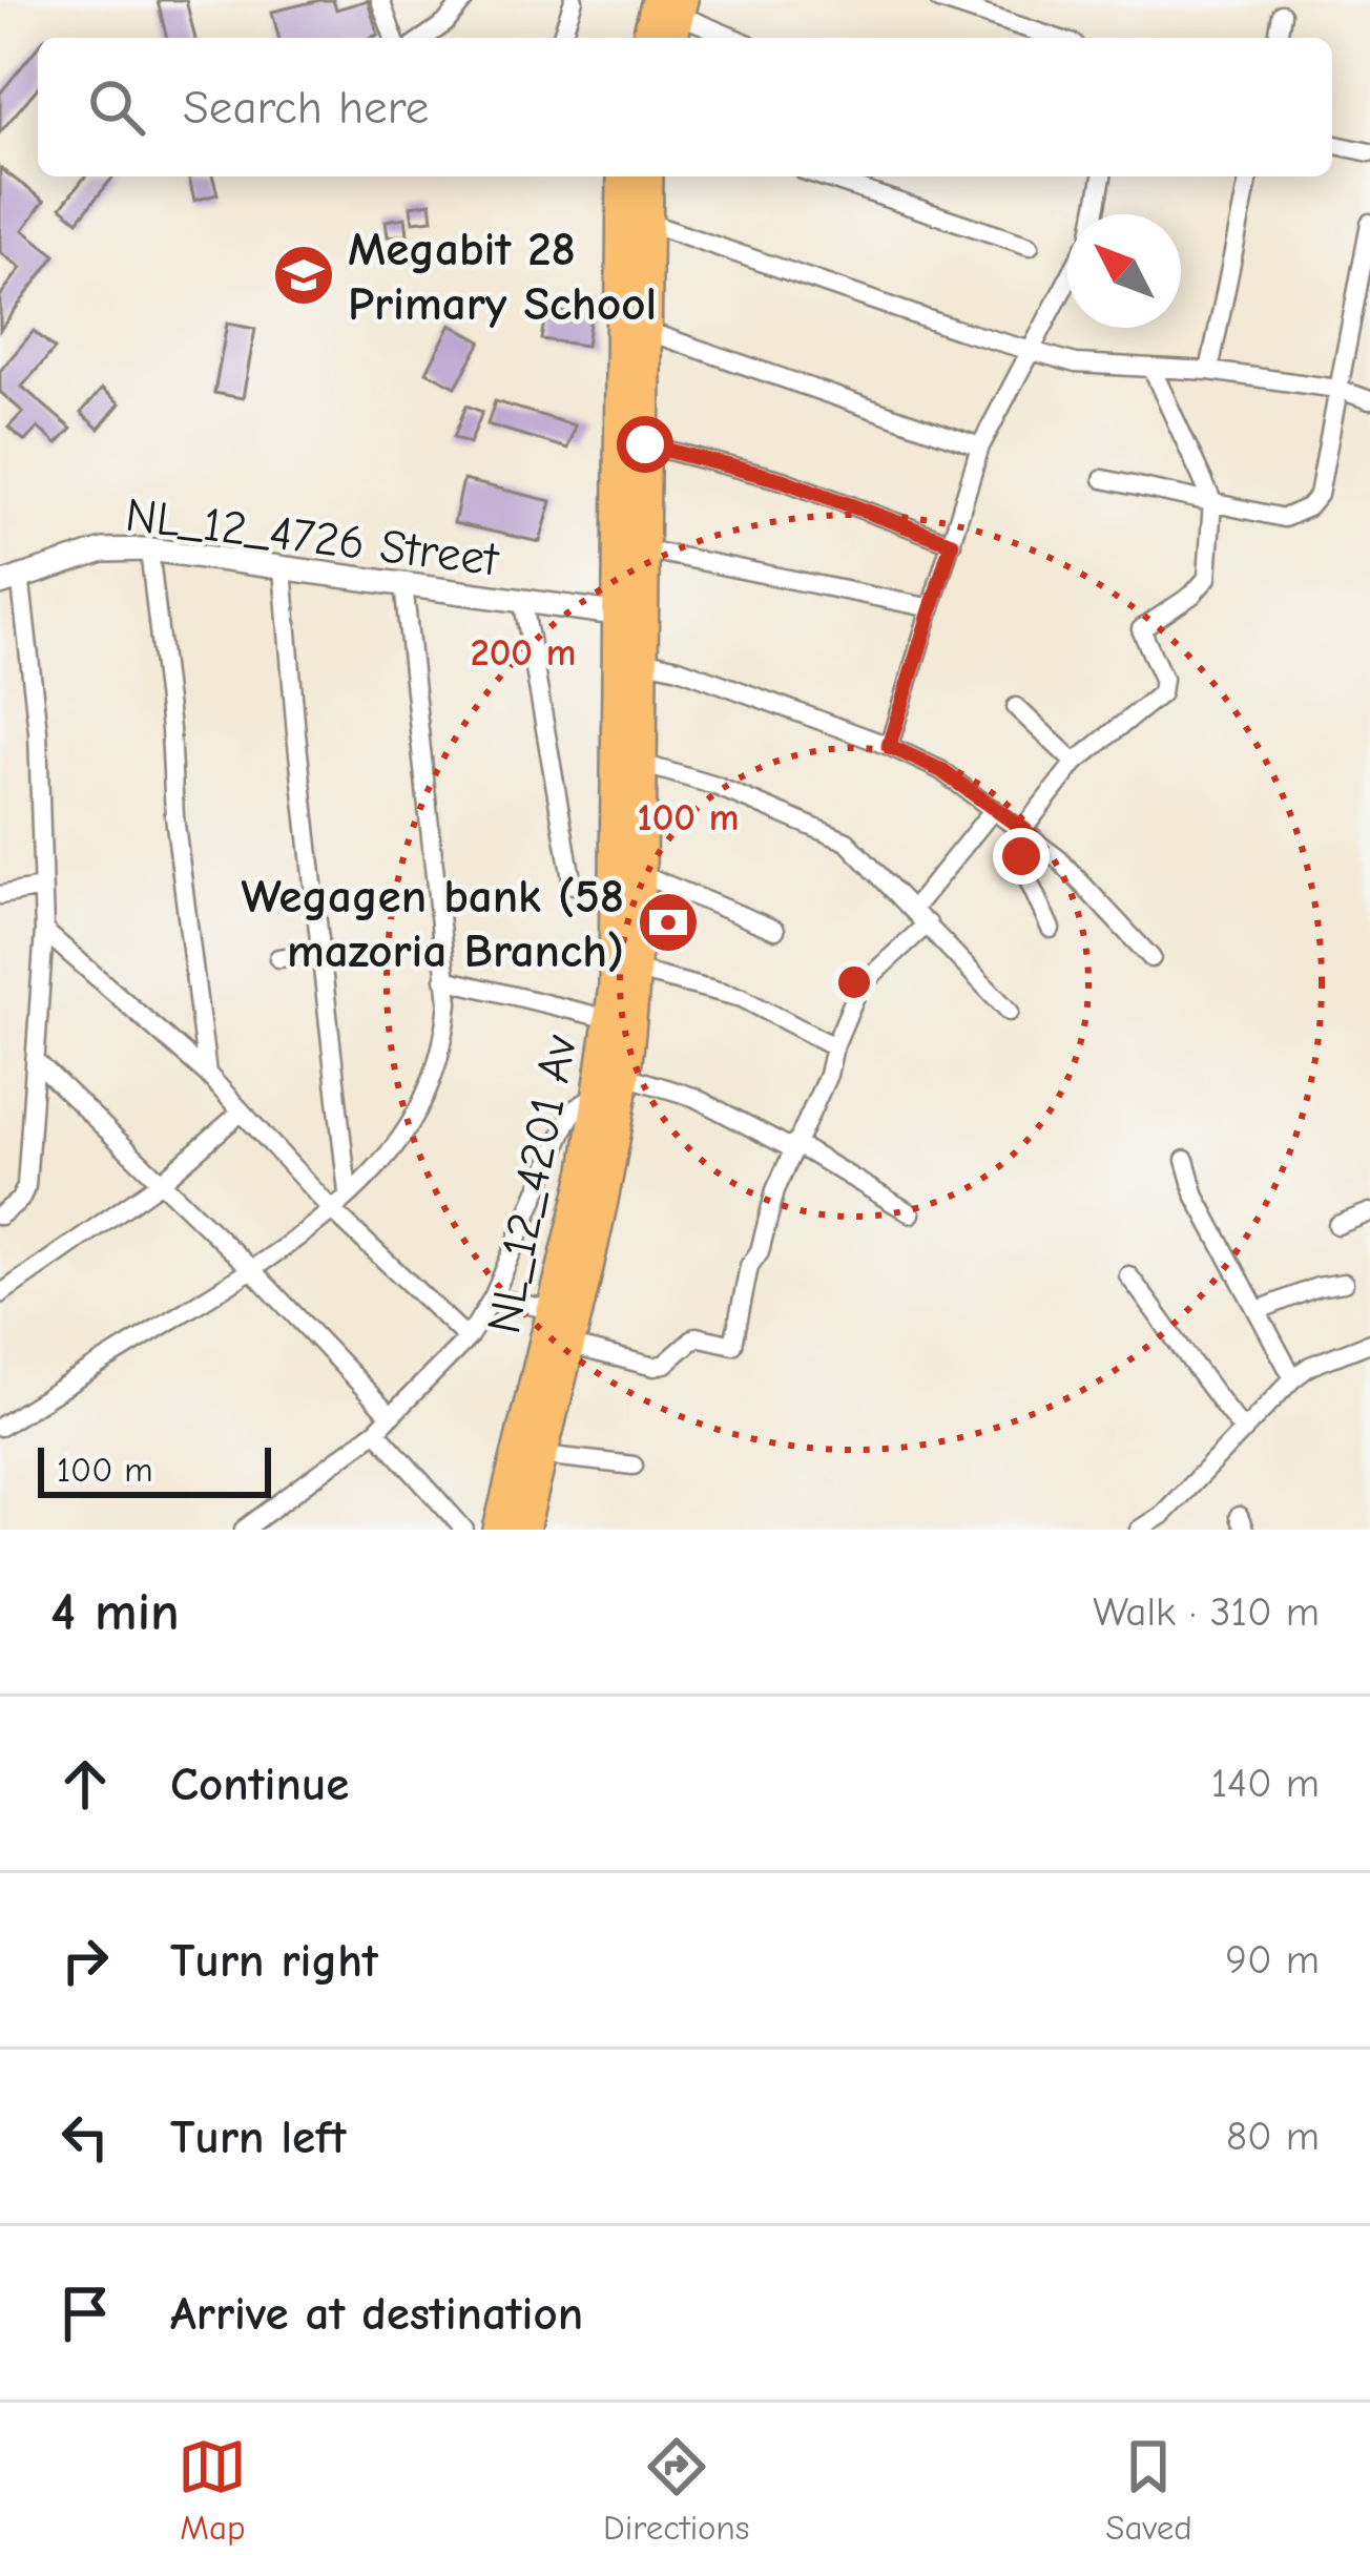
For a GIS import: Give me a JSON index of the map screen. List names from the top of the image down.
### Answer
{
  "streets": {
    "main road": ["NL_12_4201 Av"],
    "street": ["NL_12_4726 Street"]
  },
  "crossings": [
    ["NL_12_4726 Street", "NL_12_4201 Av"]
  ],
  "places": {
    "school or university": ["Megabit 28 Primary School"],
    "bank": ["Wegagen bank (58 mazoria Branch)"]
  },
  "scale_bar": "100 m",
  "north": "top left",
  "page": {
    "search": "Search here",
    "scale": "100 m",
    "heading": ["4 min", "Walk · 310 m"],
    "list": [
      ["Continue", "140 m"],
      ["Turn right", "90 m"],
      ["Turn left", "80 m"],
      "Arrive at destination"
    ],
    "nav": ["Map", "Directions", "Saved"]
  },
  "rings": ["200 m", "100 m"]
}
